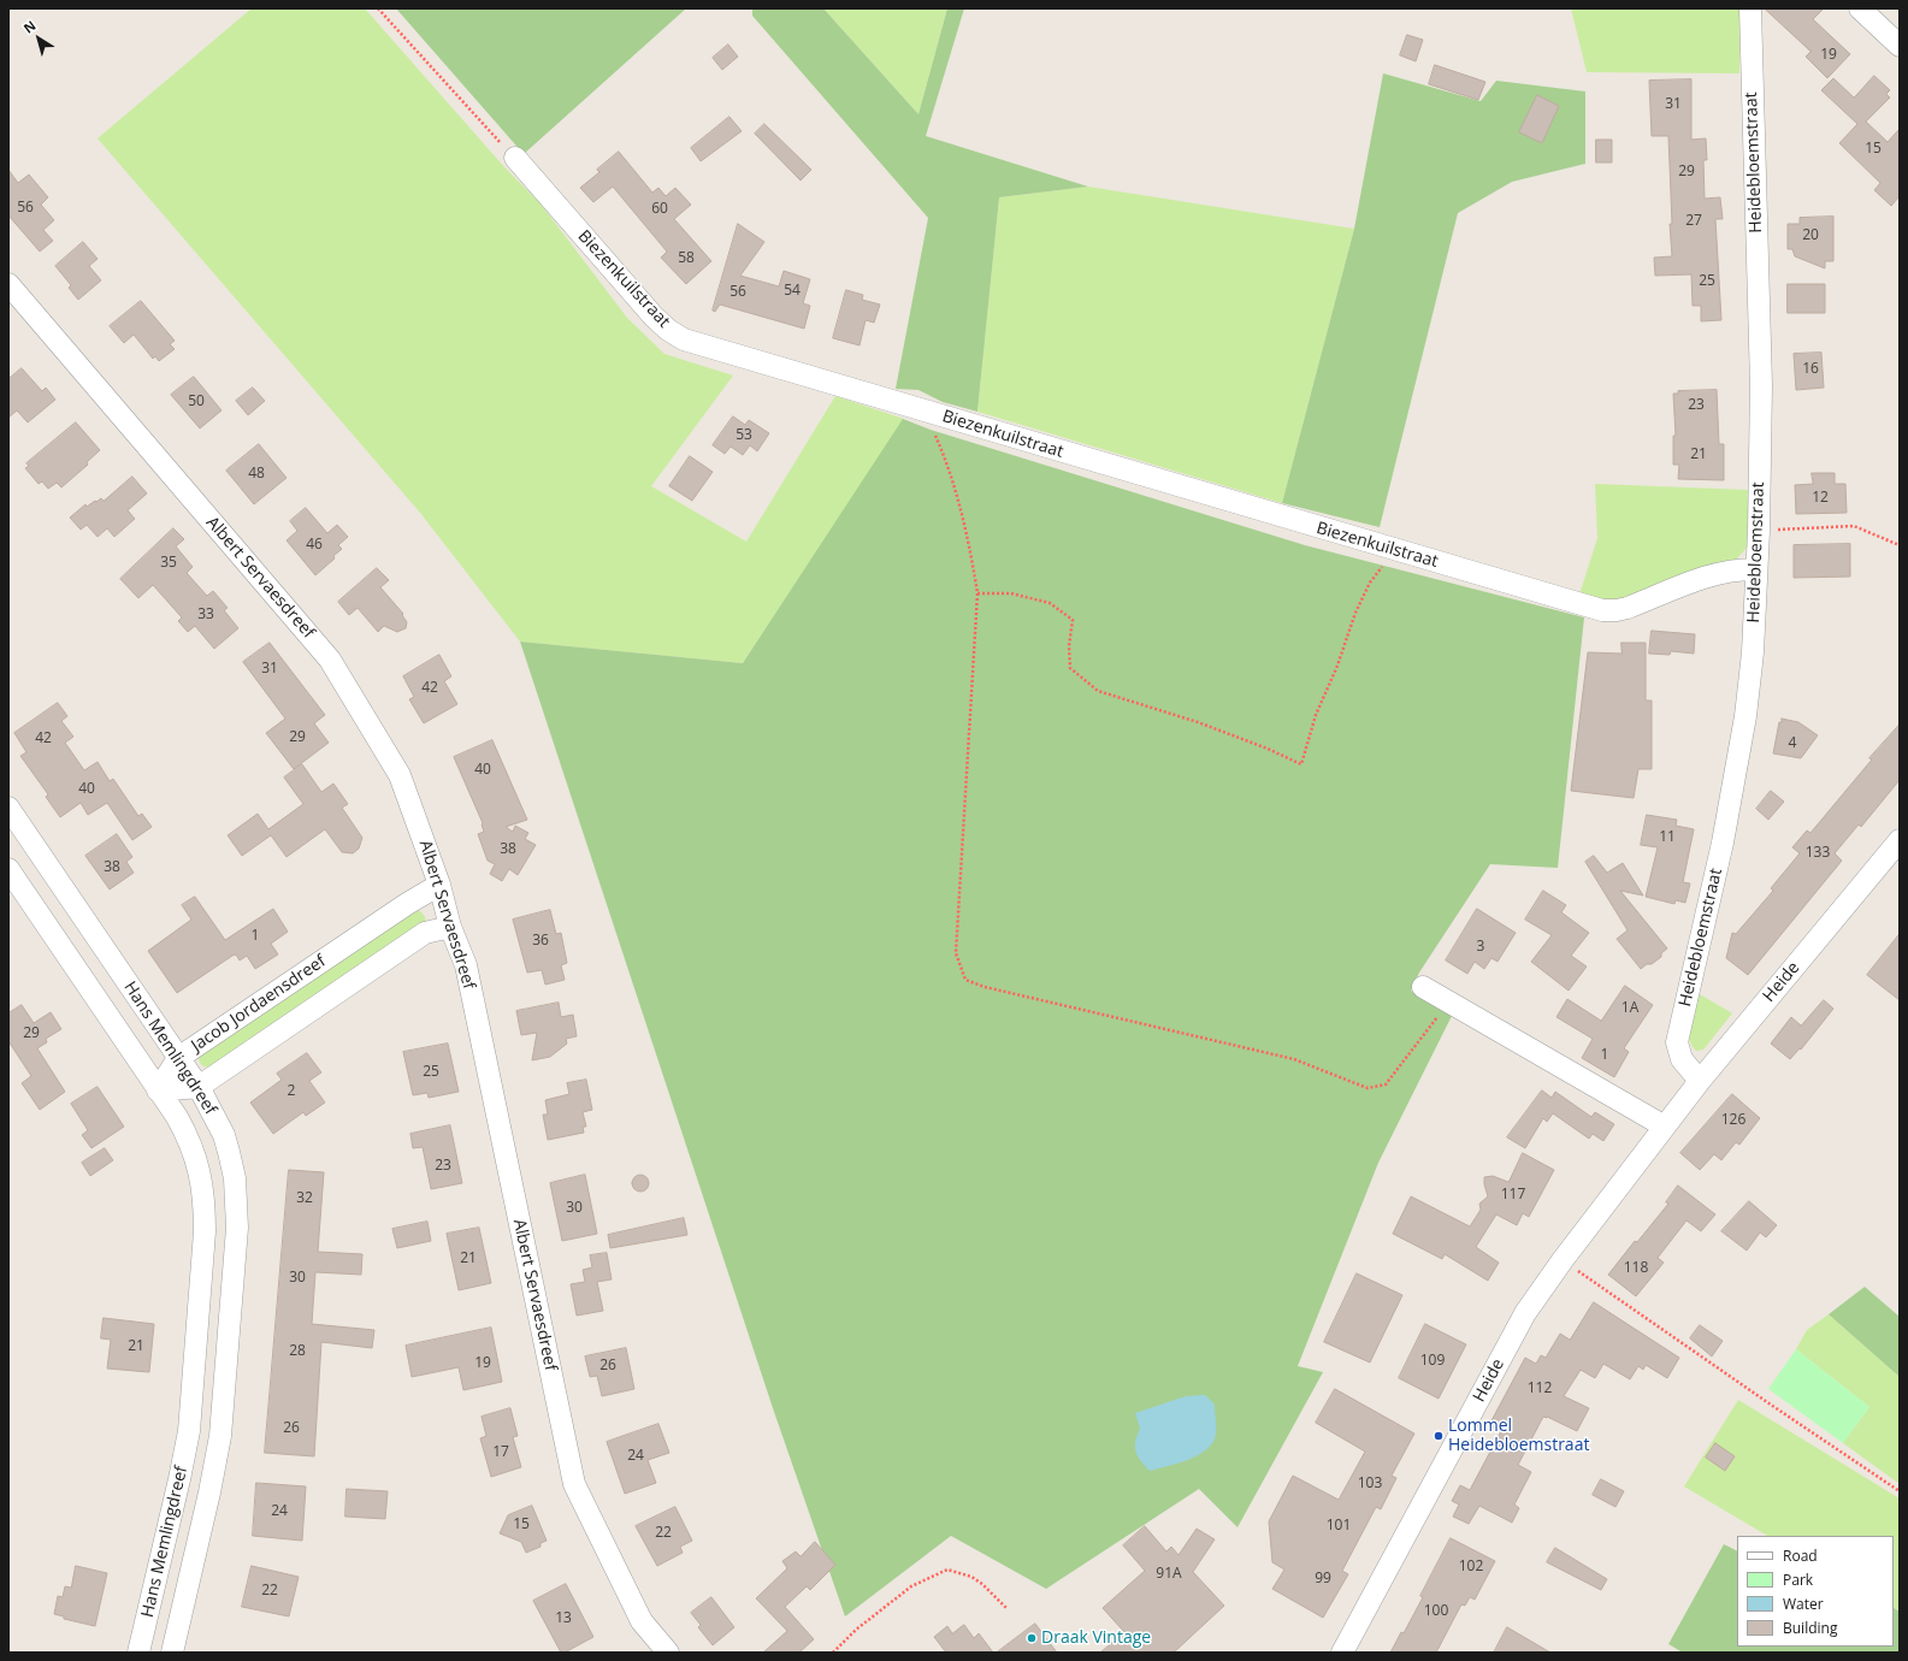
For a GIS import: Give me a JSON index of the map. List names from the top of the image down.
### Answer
{
  "streets": {
    "street": [
      "Heidebloemstraat",
      "Biezenkuilstraat",
      "Albert Servaesdreef",
      "Heide",
      "Jacob Jordaensdreef",
      "Hans Memlingdreef"
    ]
  },
  "crossings": [
    ["Heidebloemstraat", "Biezenkuilstraat"],
    ["Heidebloemstraat", "Heide"],
    ["Albert Servaesdreef", "Jacob Jordaensdreef"],
    ["Jacob Jordaensdreef", "Hans Memlingdreef"]
  ],
  "places": ["Lommel Heidebloemstraat", "Draak Vintage"],
  "house_numbers": [
    "19",
    "31",
    "15",
    "29",
    "56",
    "60",
    "27",
    "20",
    "58",
    "25",
    "54",
    "56",
    "16",
    "50",
    "23",
    "53",
    "21",
    "48",
    "12",
    "46",
    "35",
    "33",
    "31",
    "42",
    "29",
    "42",
    "4",
    "40",
    "40",
    "11",
    "38",
    "133",
    "38",
    "1",
    "36",
    "3",
    "1A",
    "29",
    "1",
    "25",
    "2",
    "126",
    "23",
    "117",
    "32",
    "30",
    "21",
    "118",
    "30",
    "21",
    "28",
    "109",
    "19",
    "26",
    "112",
    "26",
    "17",
    "24",
    "103",
    "24",
    "15",
    "101",
    "22",
    "102",
    "91A",
    "99",
    "22",
    "100",
    "13"
  ],
  "legend": [
    "Road",
    "Park",
    "Water",
    "Building"
  ],
  "north": "top left"
}
